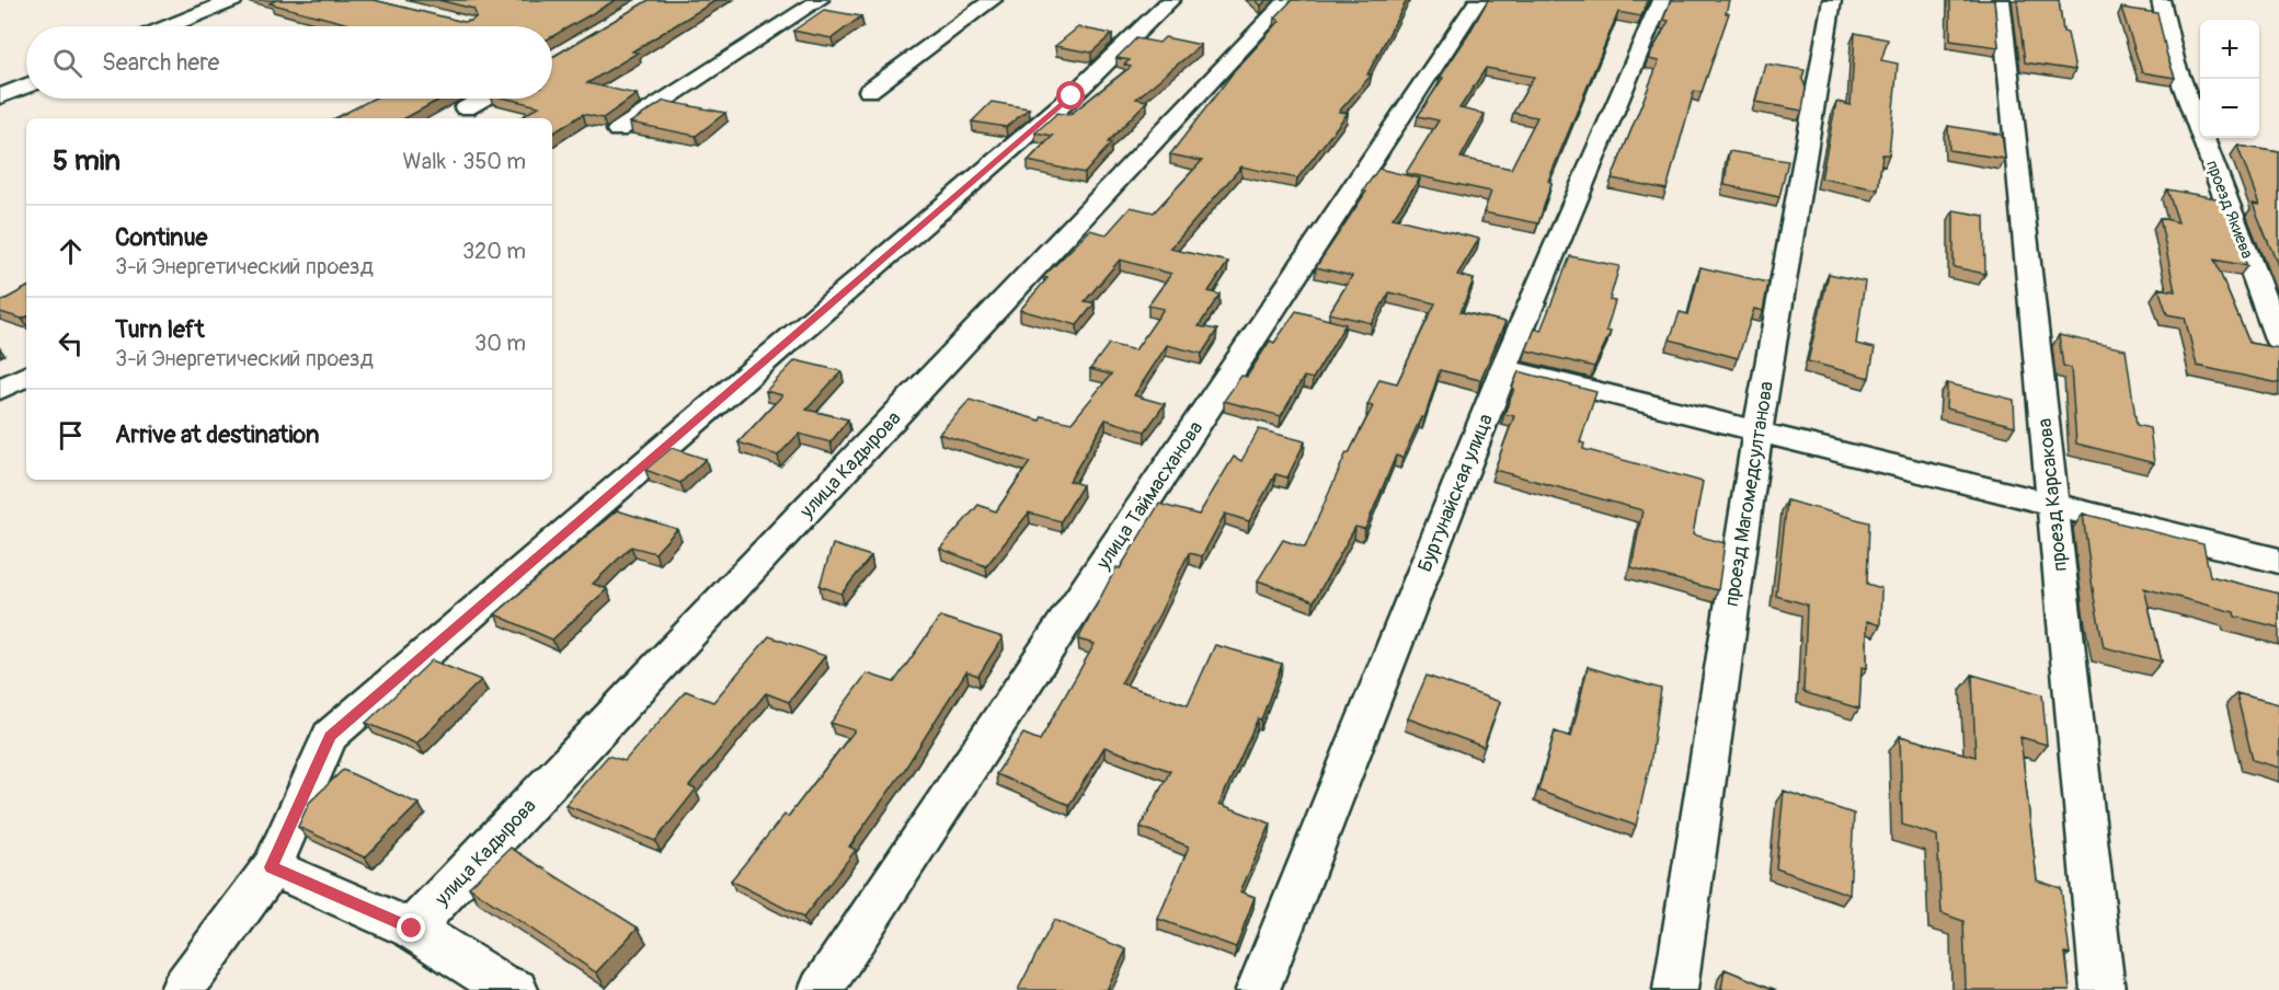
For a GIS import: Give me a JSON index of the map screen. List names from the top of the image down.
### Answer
{
  "streets": {
    "street": [
      "проезд Якиева",
      "улица Кадырова",
      "Буртунайская улица",
      "проезд Магомедсултанова",
      "улица Таймасханова",
      "проезд Карсакова"
    ]
  },
  "page": {
    "map_buttons": ["+", "−"],
    "search": "Search here",
    "heading": ["5 min", "Walk · 350 m"],
    "list": [
      ["Continue", "3-й Энергетический проезд", "320 m"],
      ["Turn left", "3-й Энергетический проезд", "30 m"],
      "Arrive at destination"
    ]
  }
}
